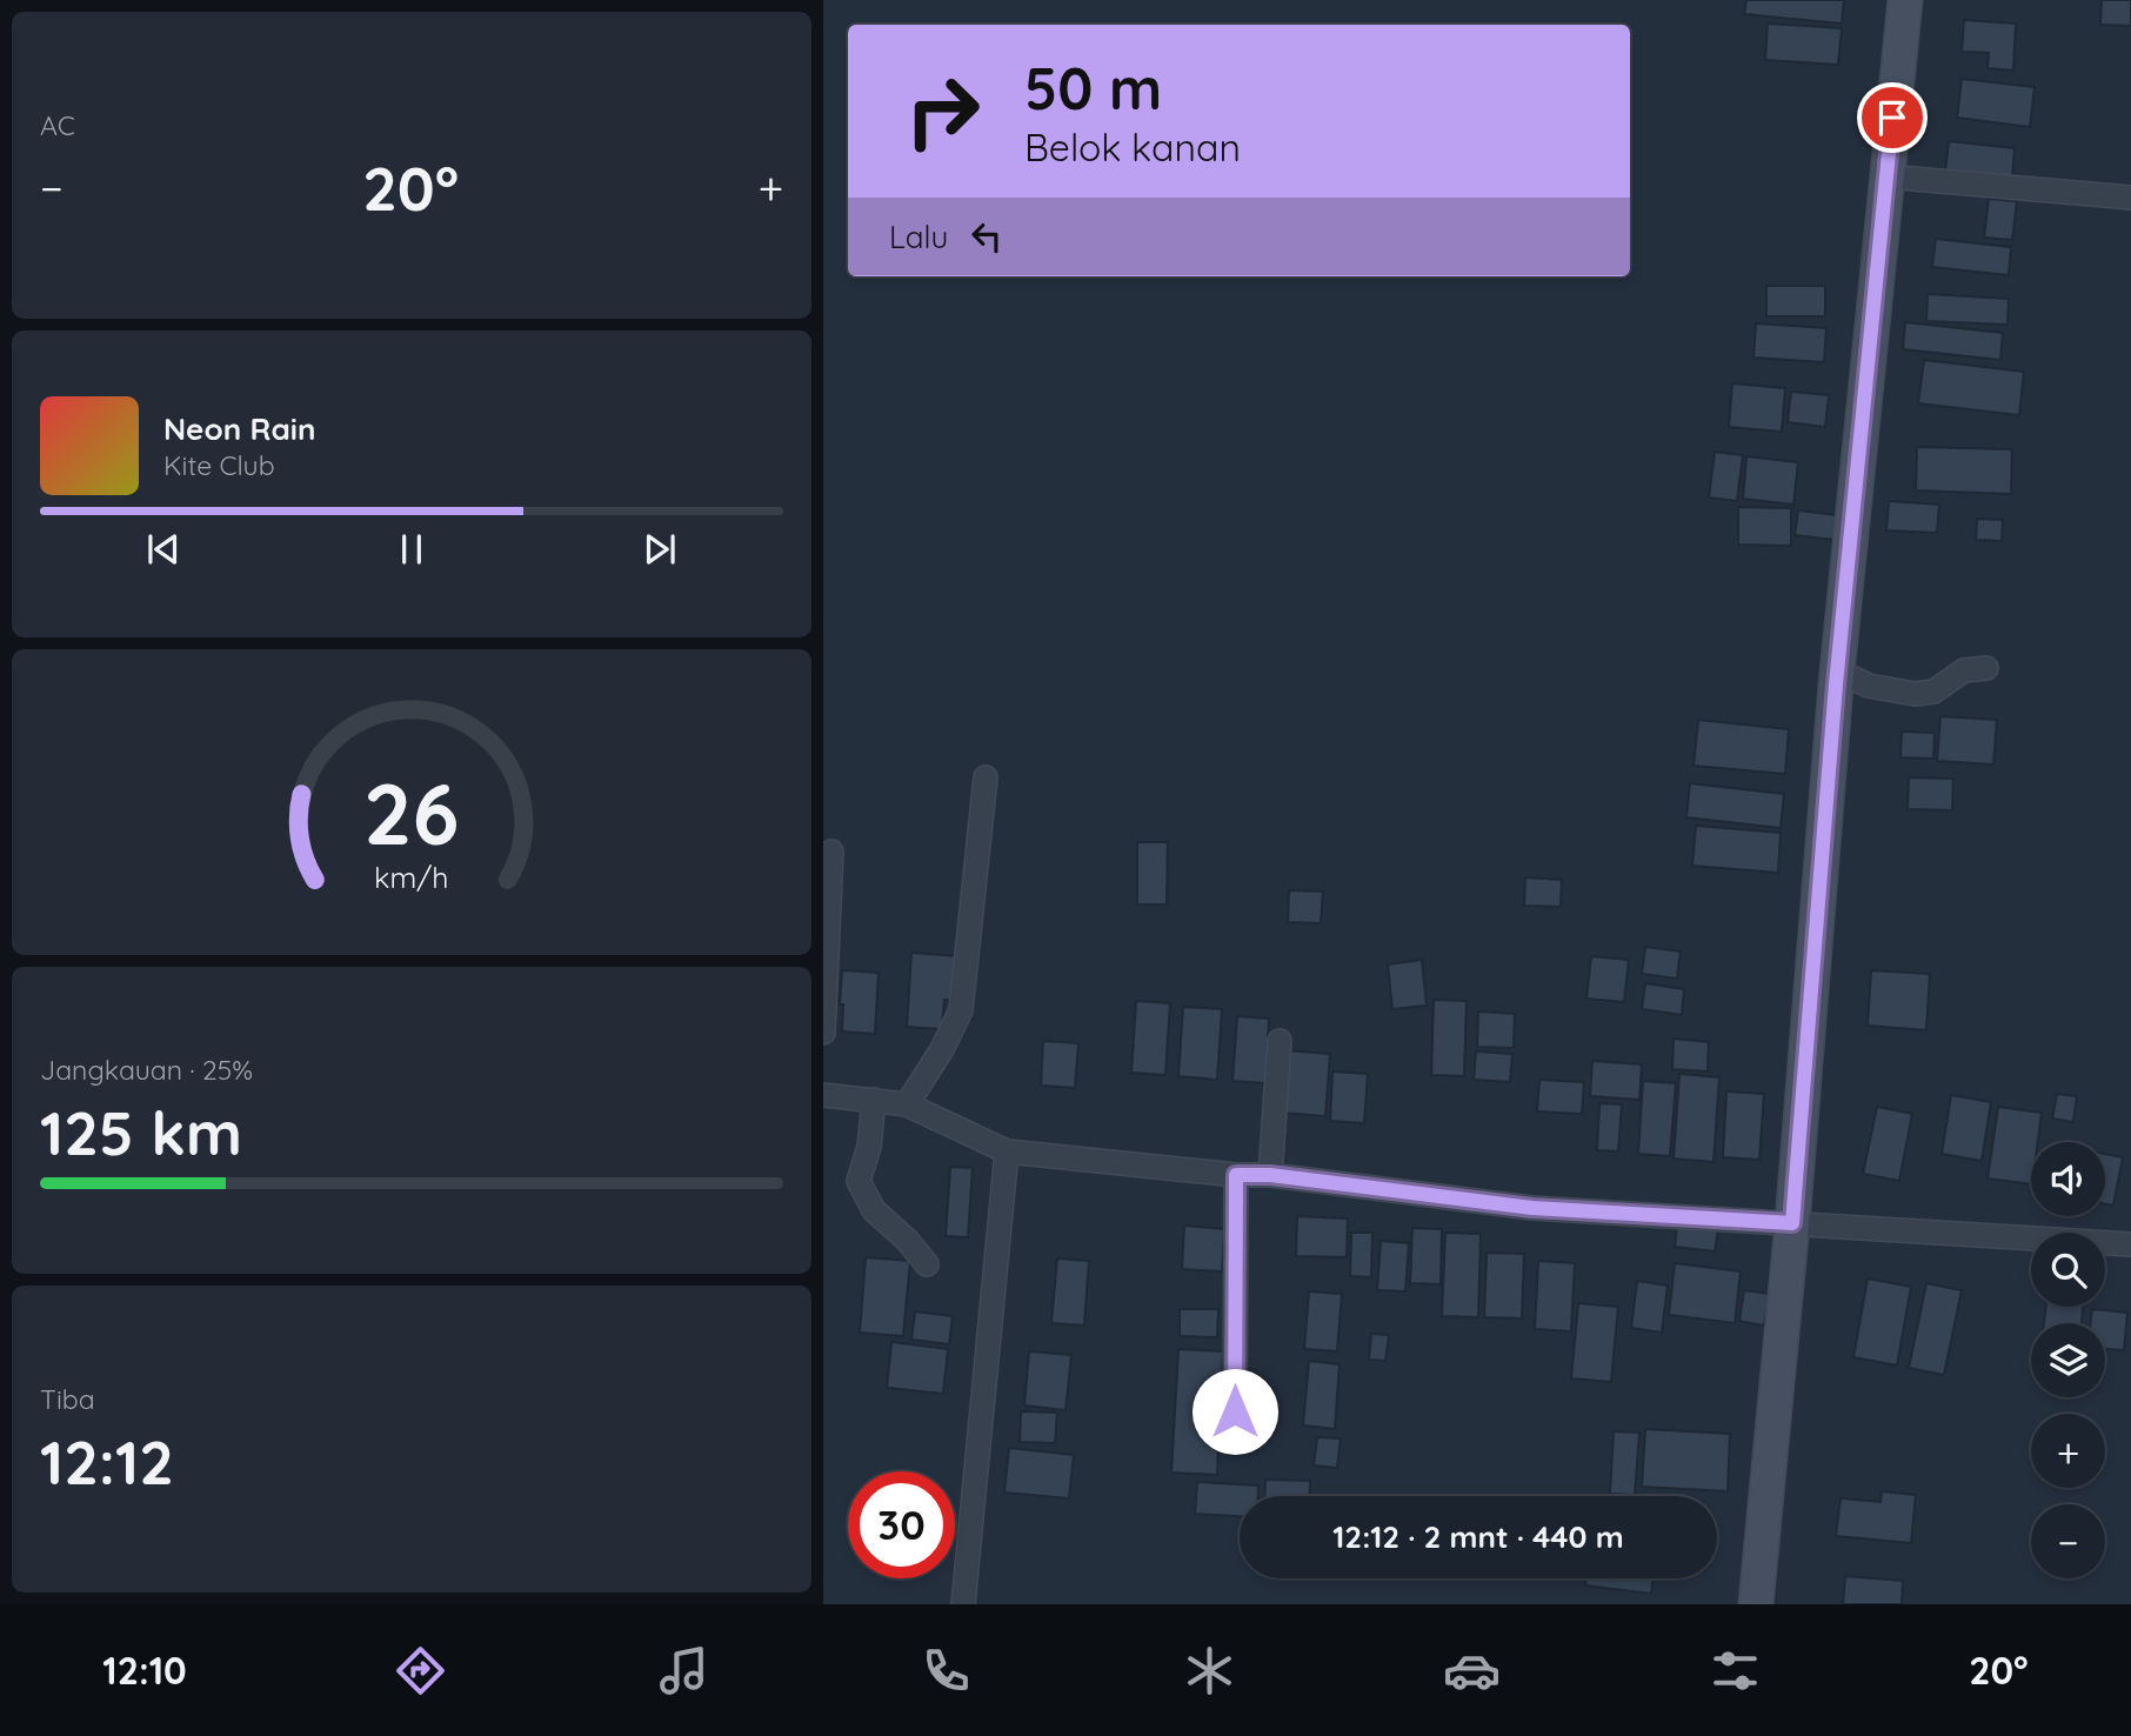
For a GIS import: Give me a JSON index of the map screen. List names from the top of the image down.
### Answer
{
  "page": {
    "tile": [
      "AC",
      ["Jangkauan · 25%", "125 km"],
      ["Tiba", "12:12"]
    ],
    "turn": ["50 m", "Belok kanan"],
    "heat": ["−", "20°", "+"],
    "then": "Lalu",
    "song": ["Neon Rain", "Kite Club"],
    "map_buttons": ["+", "−"],
    "limit": "30",
    "trip": "12:12 · 2 mnt · 440 m",
    "tabs": ["12:10", "20°"],
    "gauge": ["26", "km/h"]
  }
}
